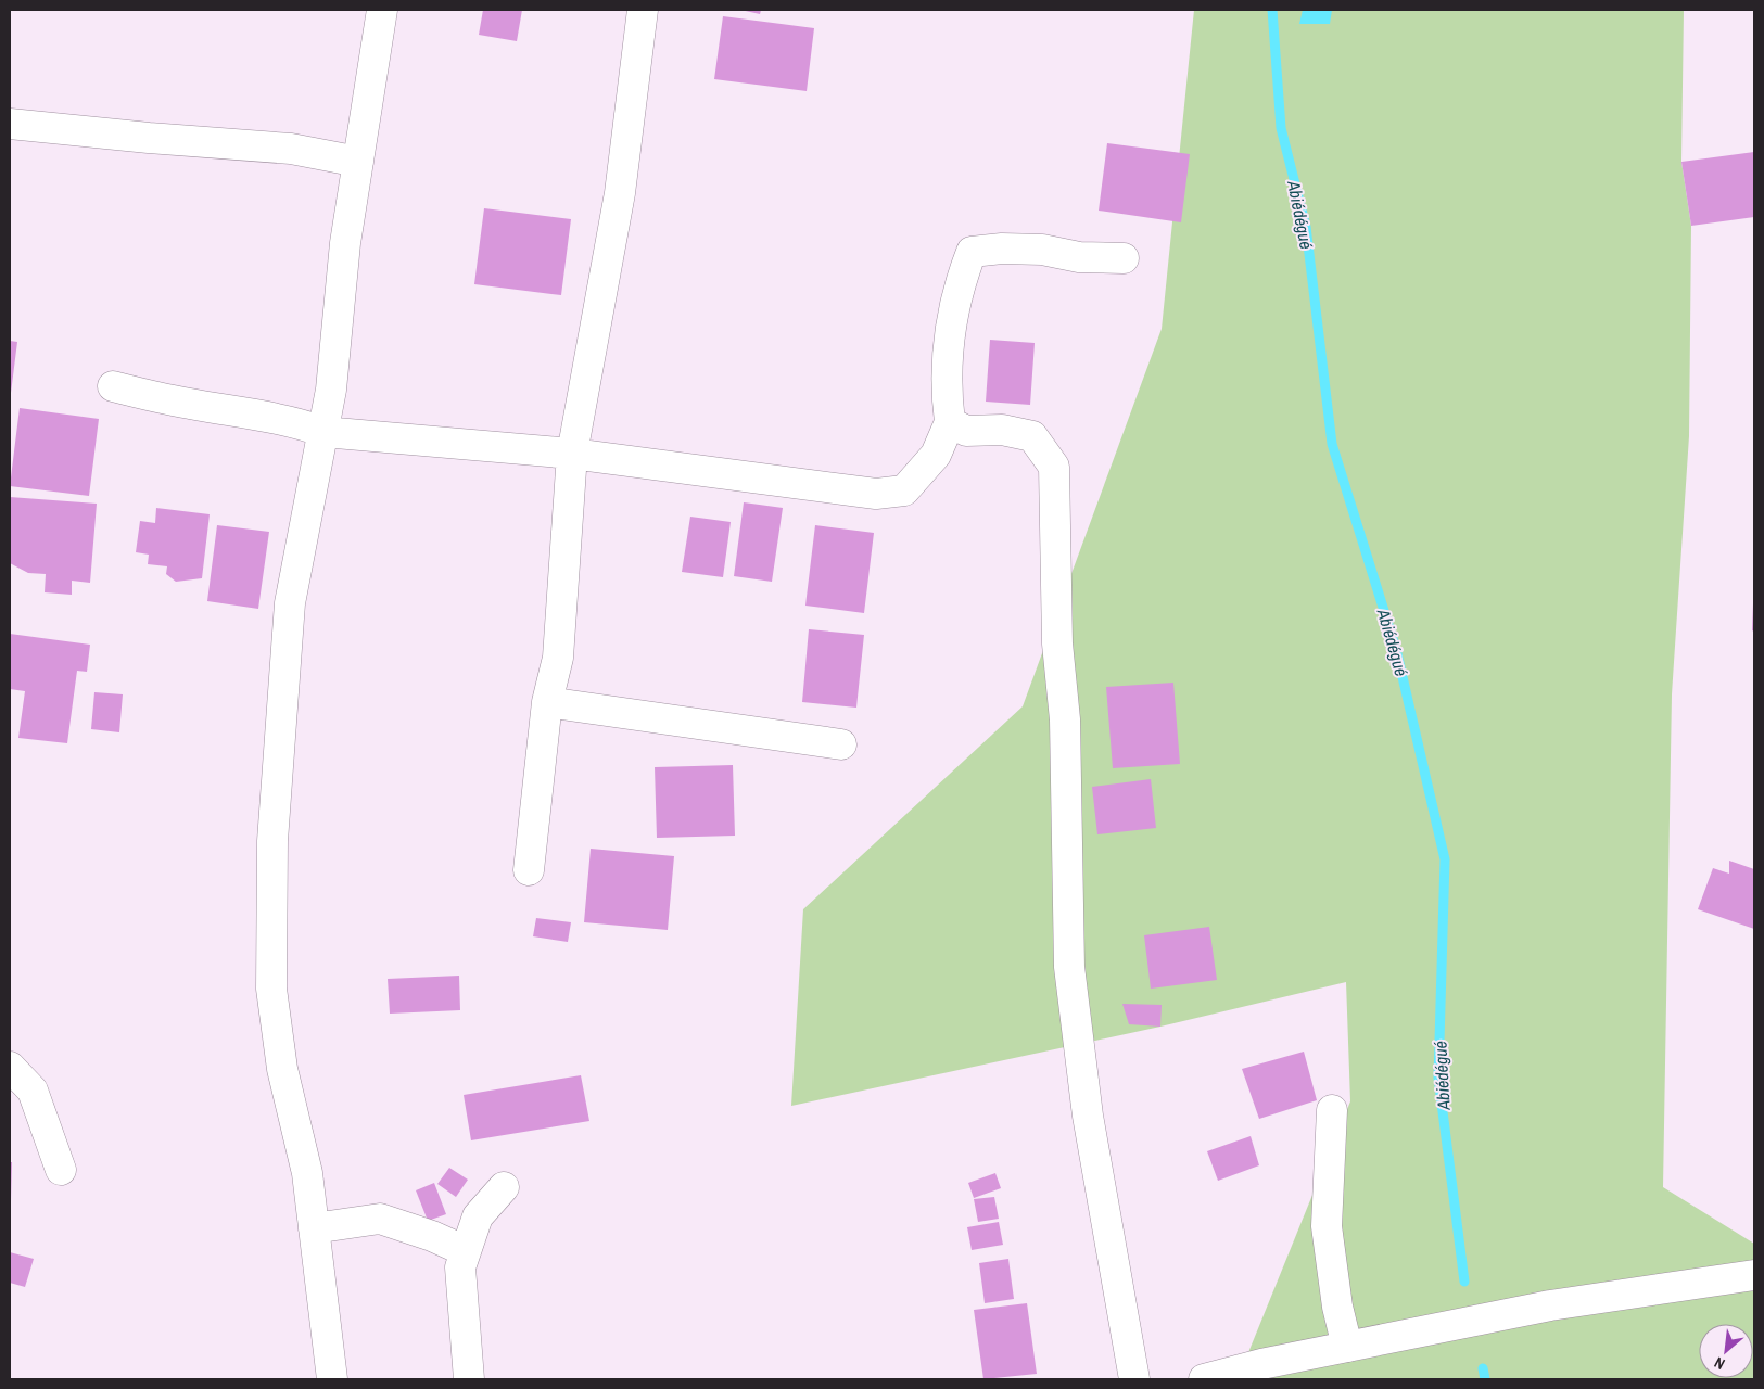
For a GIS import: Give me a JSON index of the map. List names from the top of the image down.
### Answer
{
  "water": ["Abiédégué"],
  "north": "bottom left"
}
